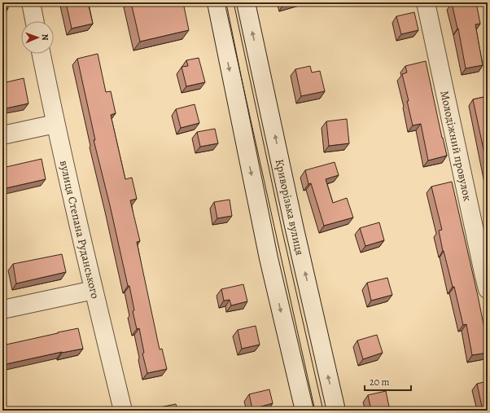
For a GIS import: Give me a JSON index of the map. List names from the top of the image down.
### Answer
{
  "streets": {
    "street": ["Молодіжний провулок", "Криворізька вулиця", "вулиця Степана Руданського"]
  },
  "scale_bar": "20 m",
  "north": "right"
}
